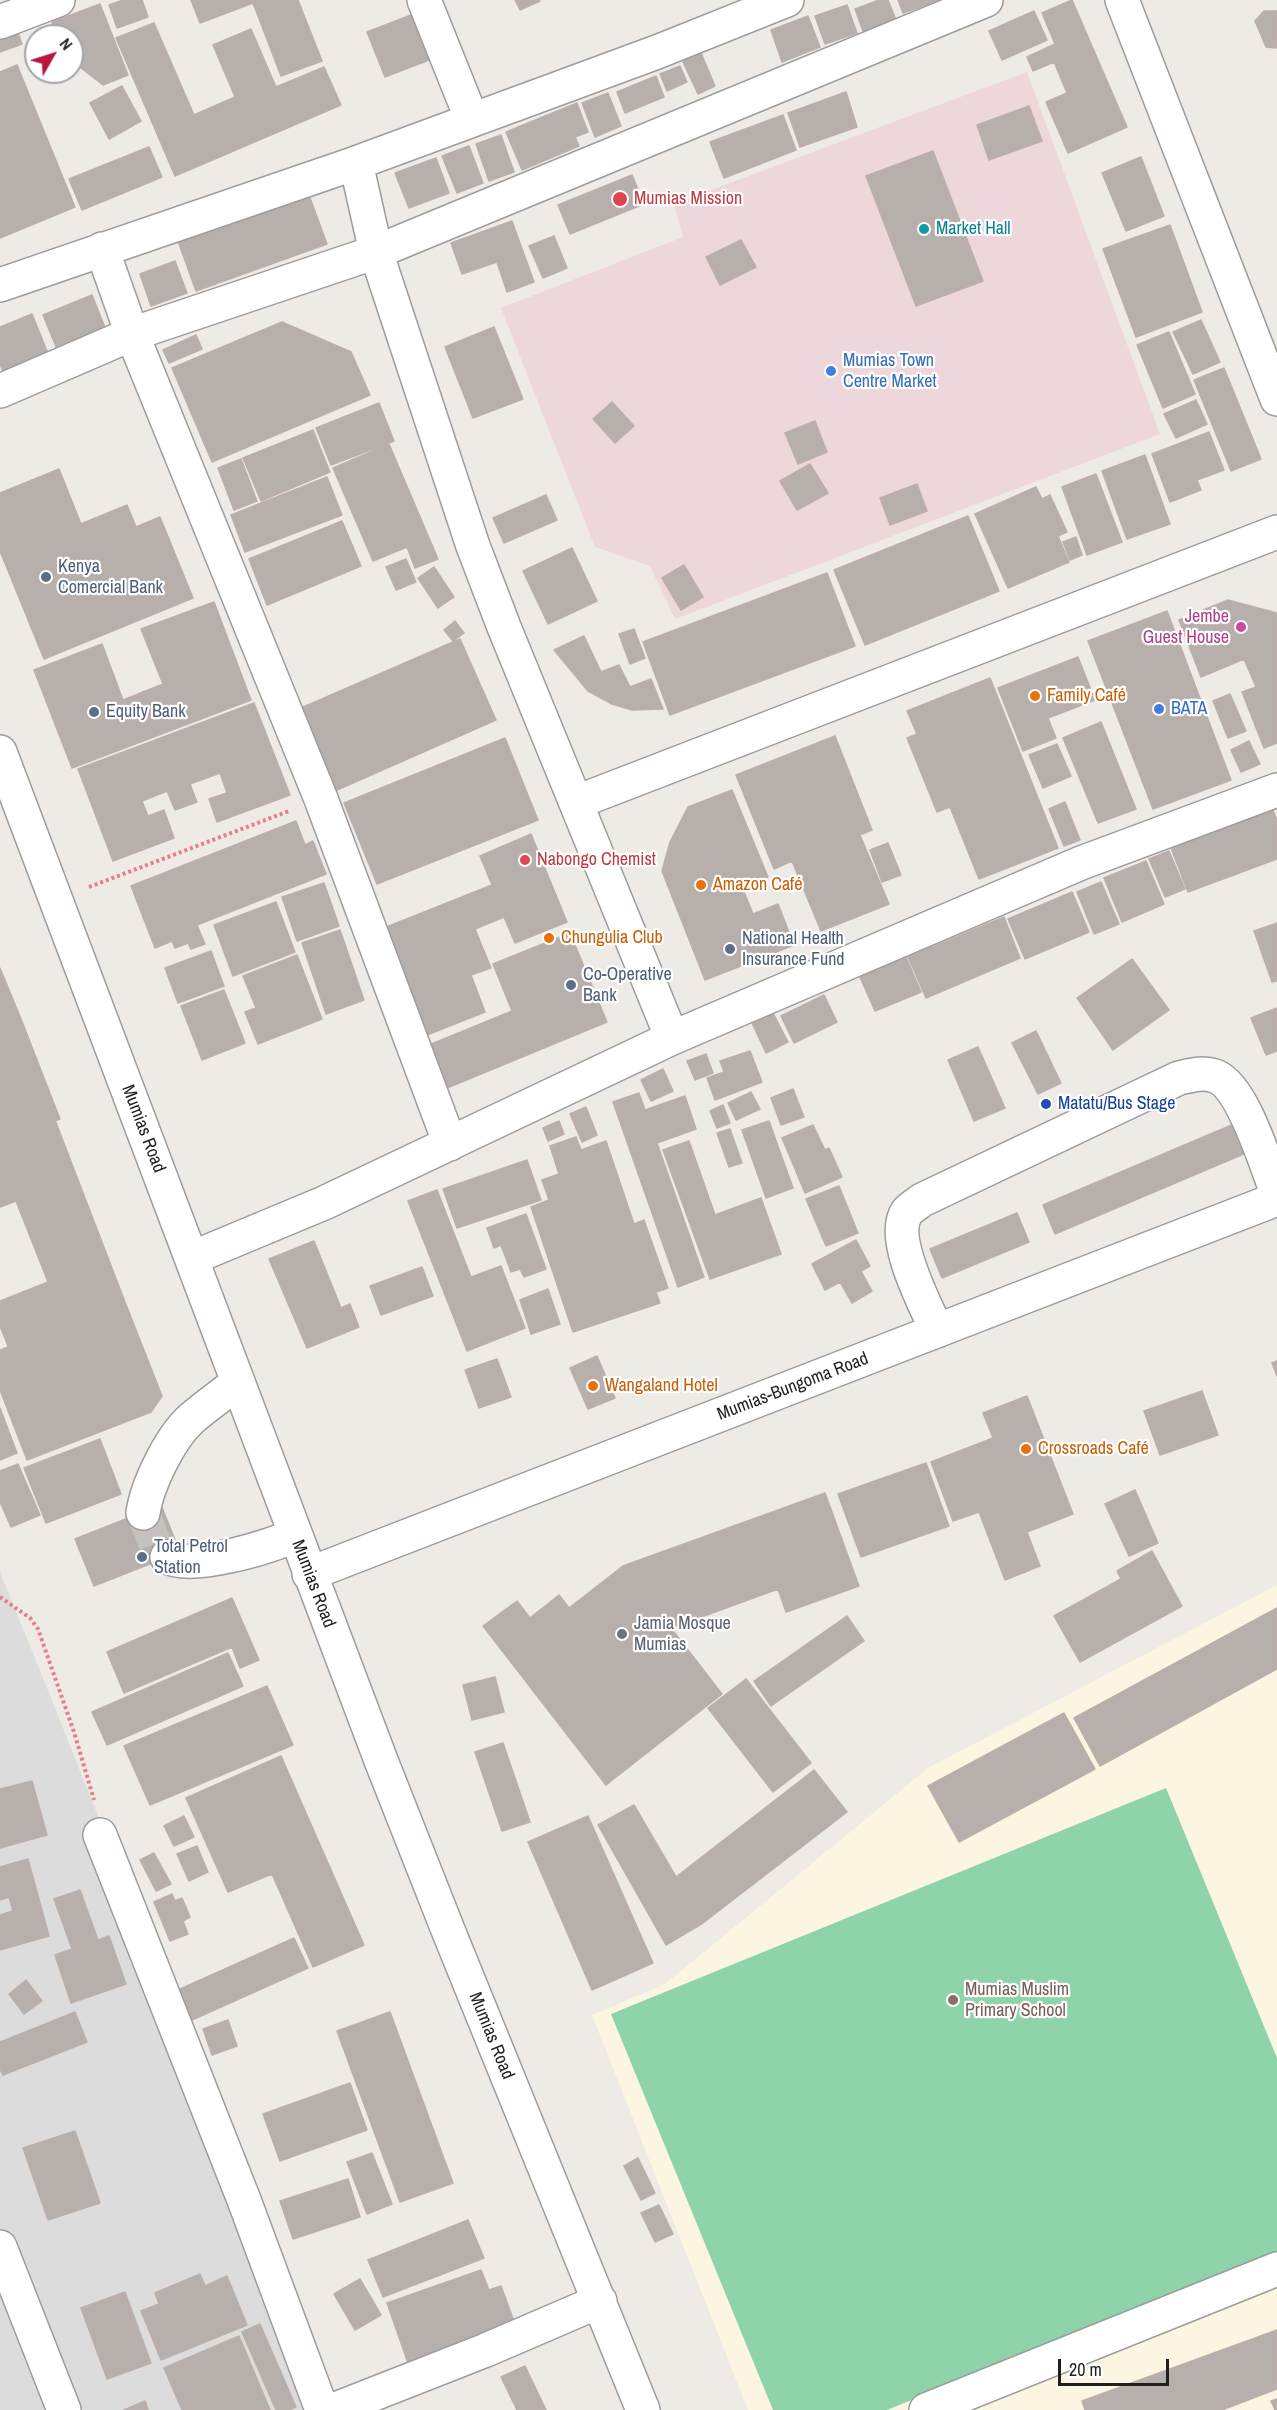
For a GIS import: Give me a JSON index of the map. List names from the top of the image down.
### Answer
{
  "streets": {
    "street": ["Mumias Road", "Mumias-Bungoma Road"]
  },
  "crossings": [
    ["Mumias Road", "Mumias-Bungoma Road"]
  ],
  "places": [
    "Mumias Mission",
    "Market Hall",
    "Mumias Town Centre Market",
    "Kenya Comercial Bank",
    "Jembe Guest House",
    "Family Café",
    "BATA",
    "Equity Bank",
    "Nabongo Chemist",
    "Amazon Café",
    "Chungulia Club",
    "National Health Insurance Fund",
    "Co-Operative Bank",
    "Matatu/Bus Stage",
    "Wangaland Hotel",
    "Crossroads Café",
    "Total Petrol Station",
    "Jamia Mosque Mumias",
    "Mumias Muslim Primary School"
  ],
  "scale_bar": "20 m",
  "north": "top right"
}
